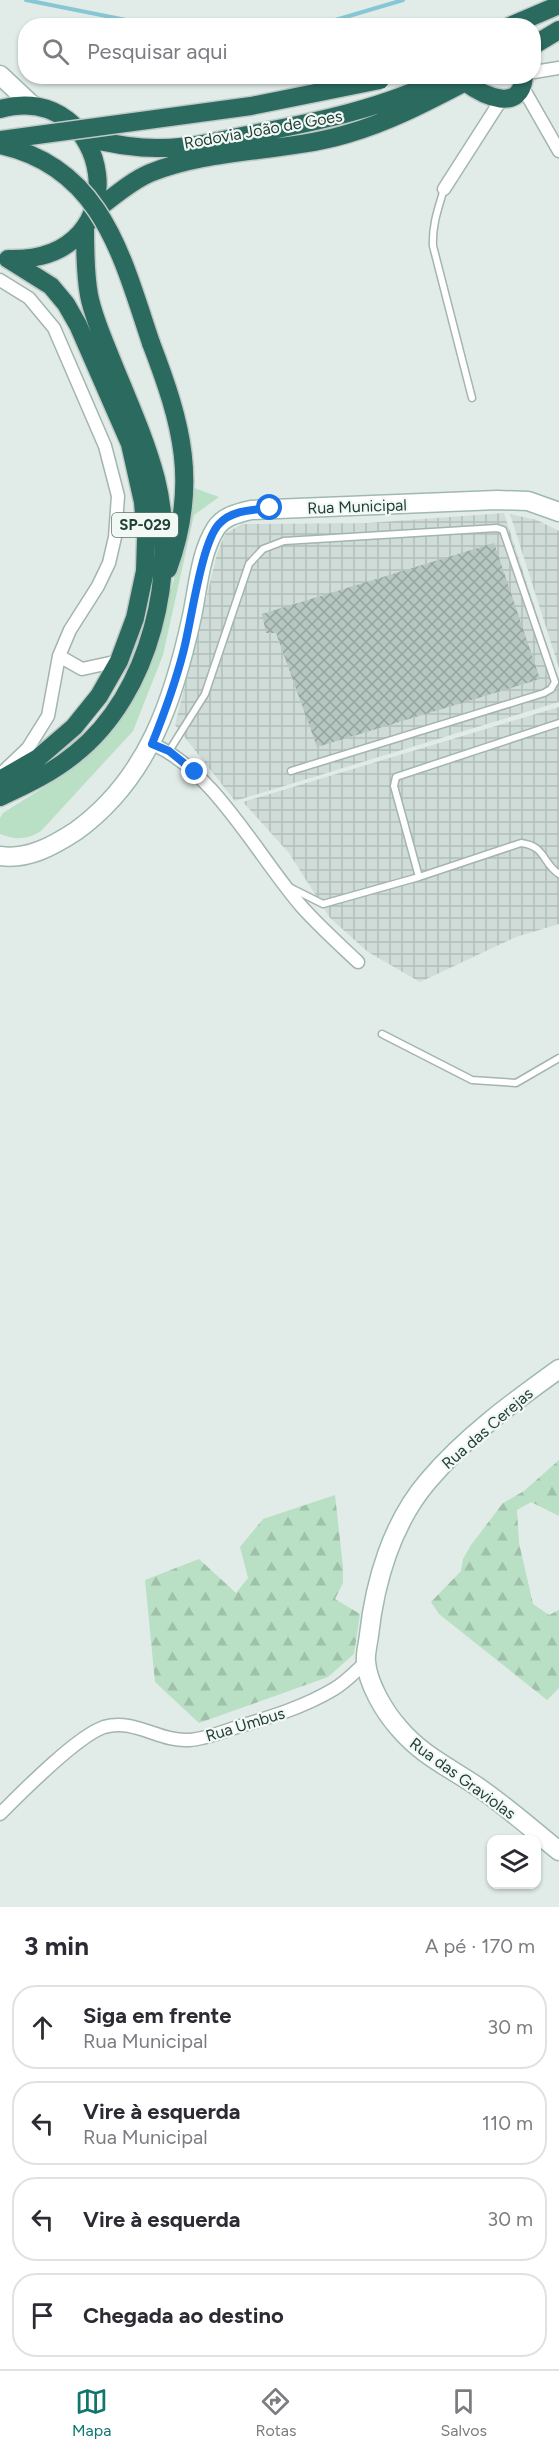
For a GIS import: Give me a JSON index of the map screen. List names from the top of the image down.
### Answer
{
  "streets": {
    "highway": ["Rodovia João de Goes", "SP-029"],
    "main road": ["Rua Municipal", "Rua das Cerejas", "Rua das Graviolas"],
    "street": ["Rua Umbus"]
  },
  "crossings": [
    ["Rodovia João de Goes", "SP-029"],
    ["Rua das Cerejas", "Rua Umbus"],
    ["Rua das Cerejas", "Rua das Graviolas"],
    ["Rua Umbus", "Rua das Graviolas"]
  ],
  "page": {
    "search": "Pesquisar aqui",
    "heading": ["3 min", "A pé · 170 m"],
    "list": [
      ["Siga em frente", "Rua Municipal", "30 m"],
      ["Vire à esquerda", "Rua Municipal", "110 m"],
      ["Vire à esquerda", "30 m"],
      "Chegada ao destino"
    ],
    "nav": ["Mapa", "Rotas", "Salvos"]
  }
}
